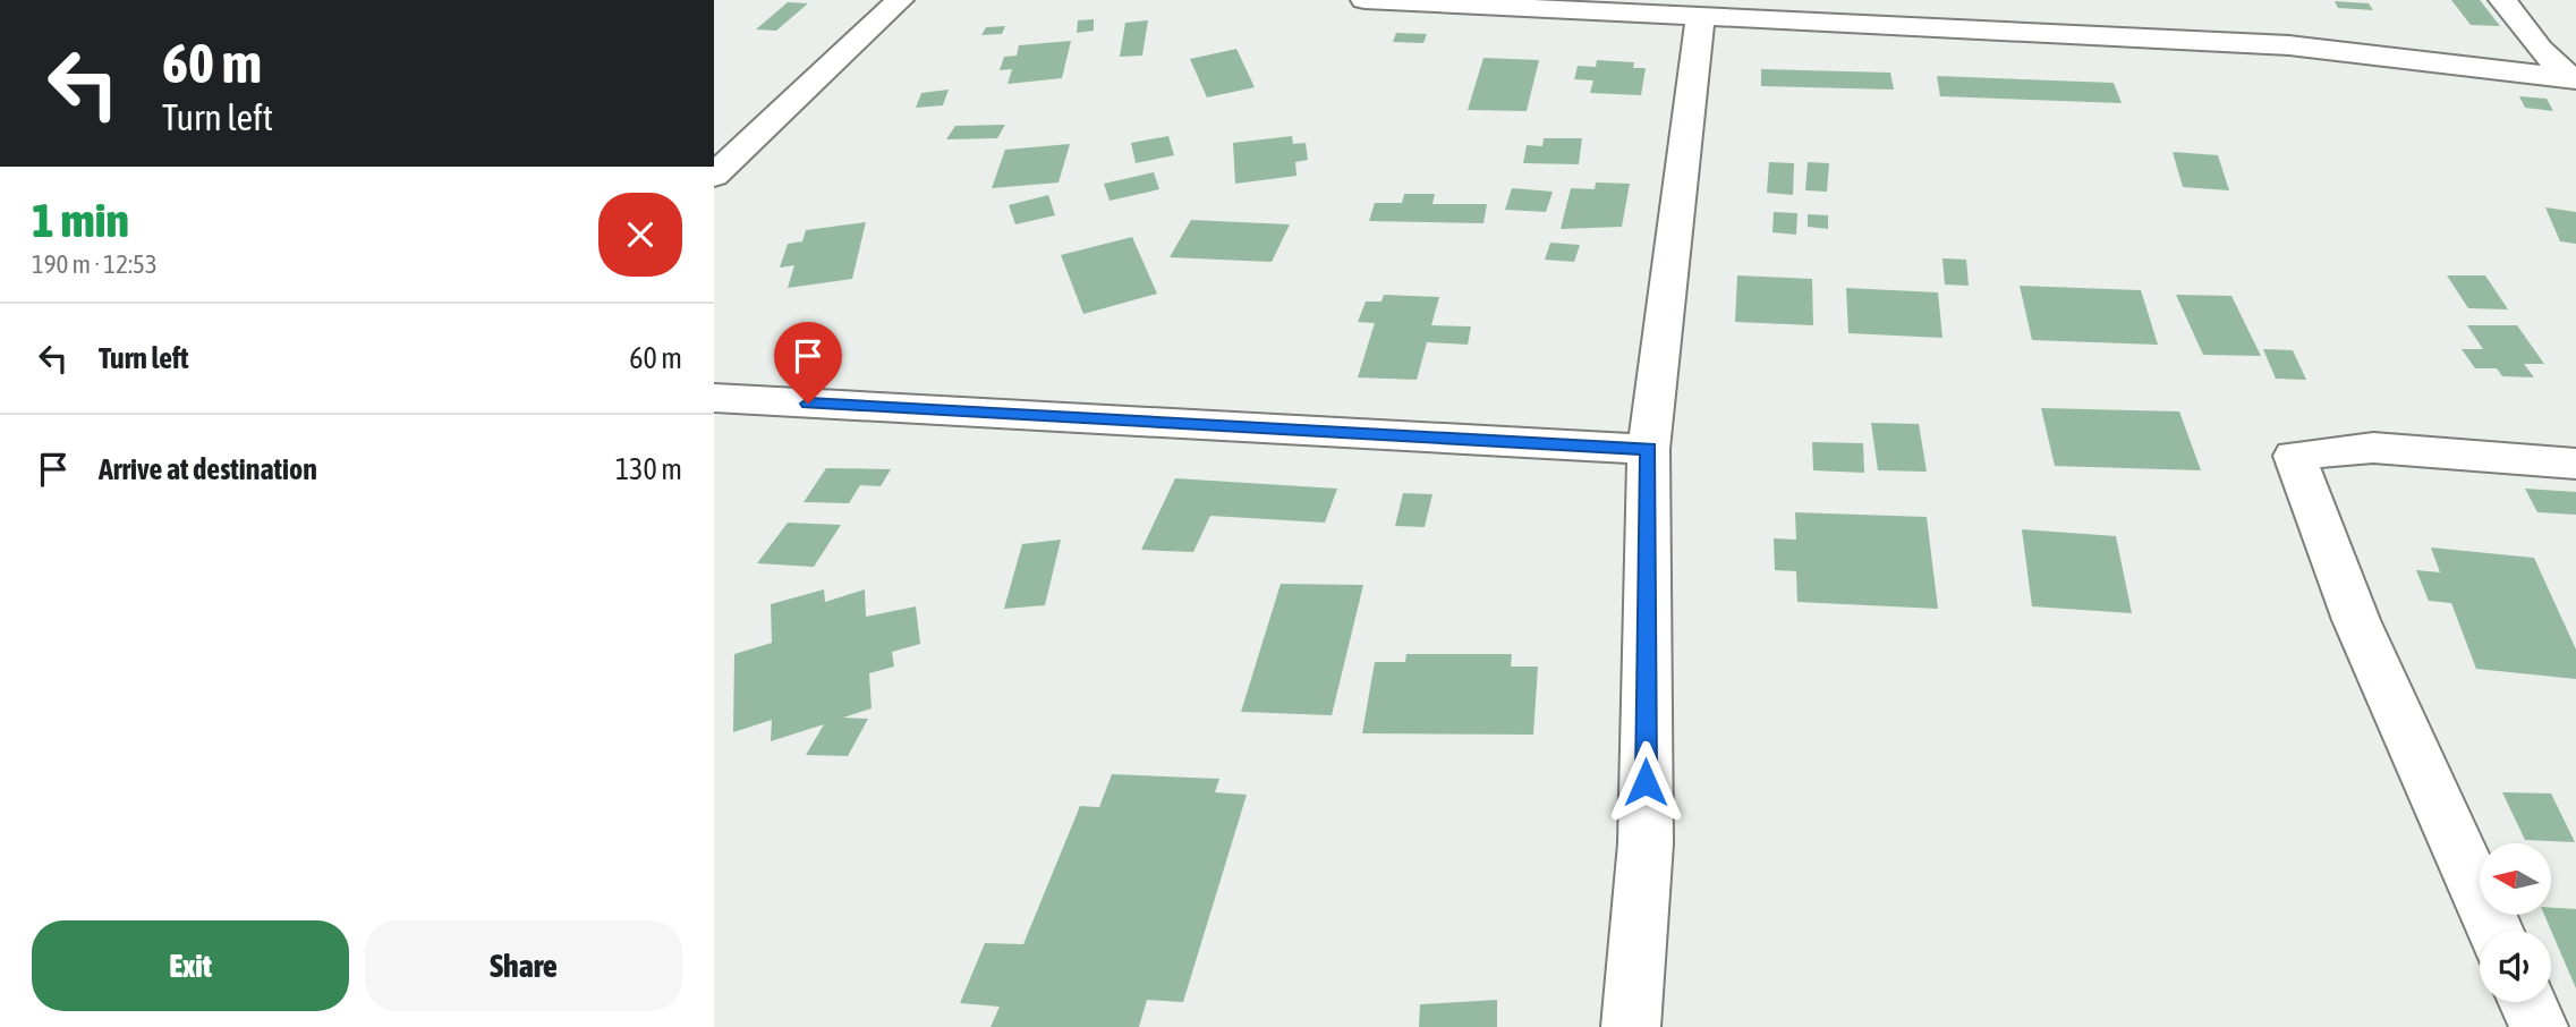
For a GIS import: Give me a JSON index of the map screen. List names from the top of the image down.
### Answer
{
  "north": "left",
  "page": {
    "turn": ["60 m", "Turn left"],
    "heading": ["1 min", "190 m · 12:53"],
    "list": [
      {
        "name": "Turn left",
        "value": "60 m"
      },
      {
        "name": "Arrive at destination",
        "value": "130 m"
      }
    ],
    "buttons": ["Exit", "Share"]
  }
}
